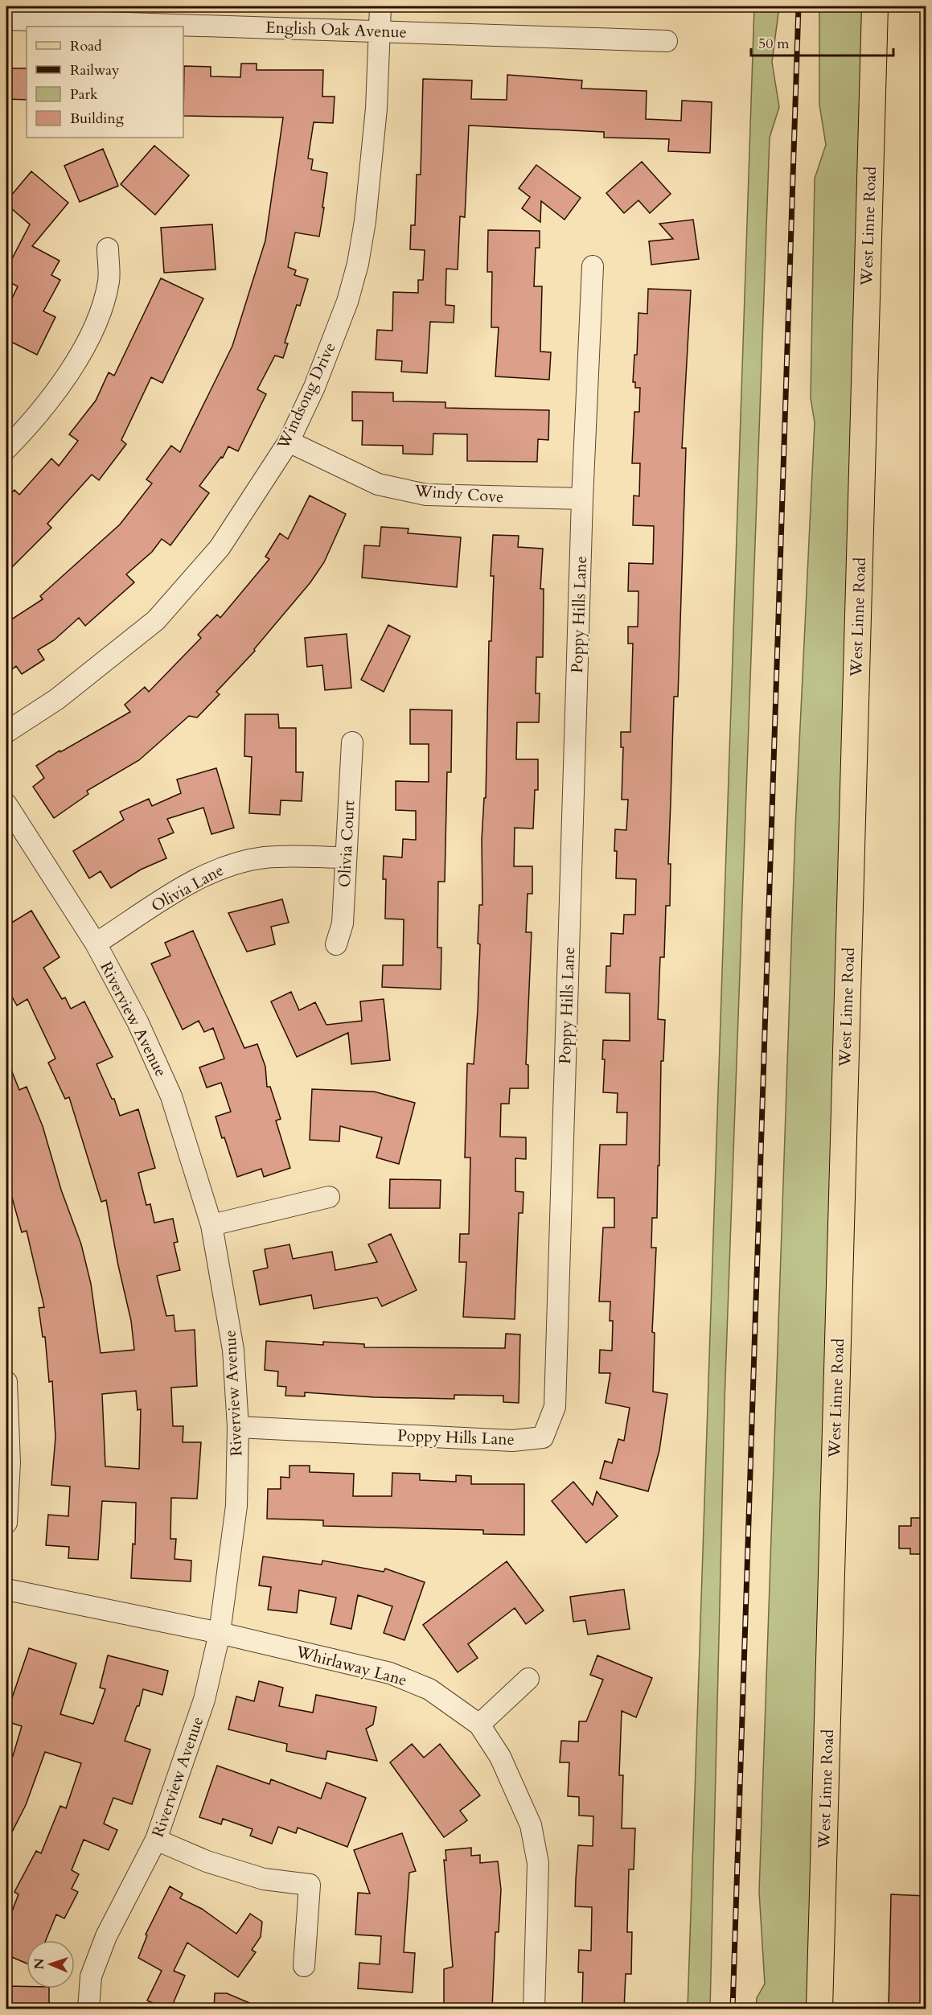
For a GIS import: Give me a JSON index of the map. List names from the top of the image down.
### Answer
{
  "streets": {
    "main road": ["West Linne Road"],
    "street": [
      "English Oak Avenue",
      "Windsong Drive",
      "Windy Cove",
      "Poppy Hills Lane",
      "Olivia Court",
      "Olivia Lane",
      "Riverview Avenue",
      "Whirlaway Lane"
    ]
  },
  "crossings": [
    ["English Oak Avenue", "Windsong Drive"],
    ["Windsong Drive", "Windy Cove"],
    ["Windy Cove", "Poppy Hills Lane"],
    ["Poppy Hills Lane", "Riverview Avenue"],
    ["Olivia Court", "Olivia Lane"],
    ["Olivia Lane", "Riverview Avenue"],
    ["Riverview Avenue", "Whirlaway Lane"]
  ],
  "legend": [
    "Road",
    "Railway",
    "Park",
    "Building"
  ],
  "scale_bar": "50 m",
  "north": "left"
}
